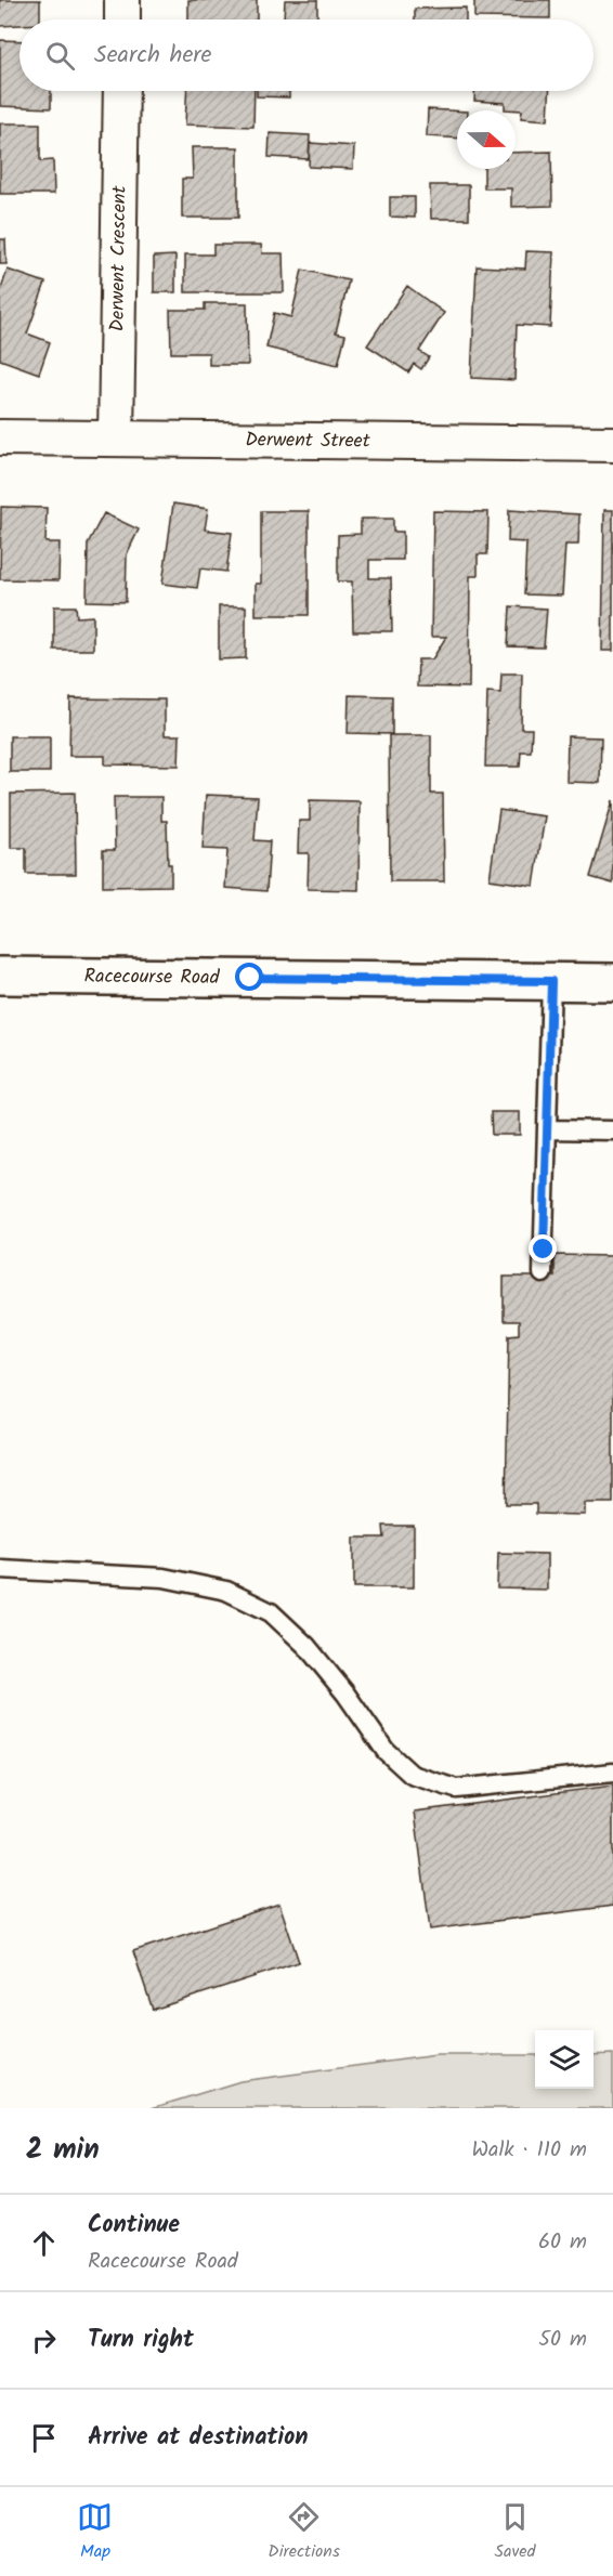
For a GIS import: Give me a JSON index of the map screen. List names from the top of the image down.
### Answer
{
  "streets": {
    "street": ["Derwent Crescent", "Derwent Street", "Racecourse Road"]
  },
  "crossings": [
    ["Derwent Crescent", "Derwent Street"]
  ],
  "north": "right",
  "page": {
    "search": "Search here",
    "heading": ["2 min", "Walk · 110 m"],
    "list": [
      ["Continue", "Racecourse Road", "60 m"],
      ["Turn right", "50 m"],
      "Arrive at destination"
    ],
    "nav": ["Map", "Directions", "Saved"]
  }
}
